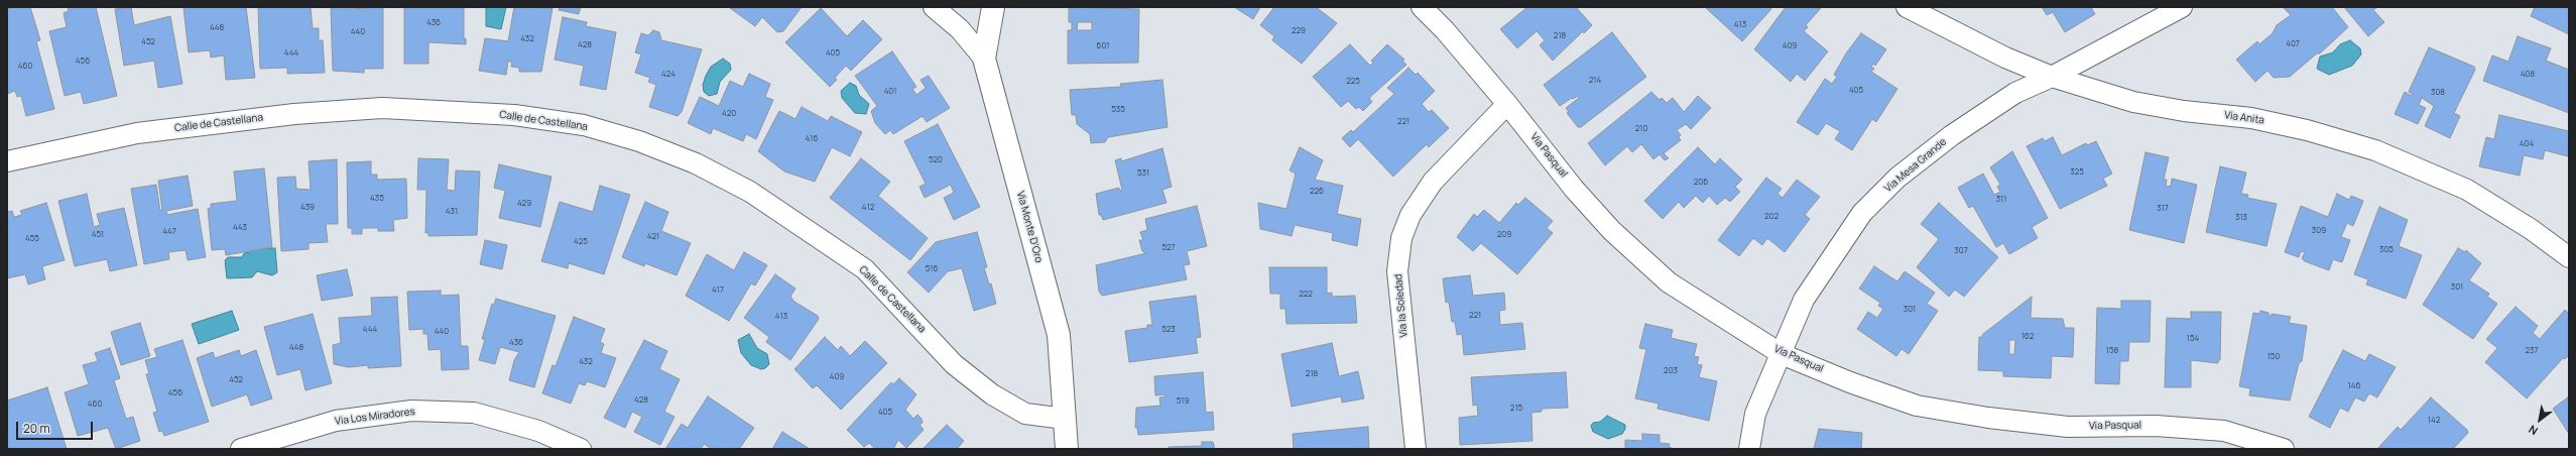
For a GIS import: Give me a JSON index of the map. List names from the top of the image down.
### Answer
{
  "streets": {
    "street": [
      "Via Anita",
      "Calle de Castellana",
      "Via Pasqual",
      "Via Mesa Grande",
      "Via Monte D'Oro",
      "Via la Soledad",
      "Via Los Miradores"
    ]
  },
  "crossings": [
    ["Via Anita", "Via Mesa Grande"],
    ["Calle de Castellana", "Via Monte D'Oro"],
    ["Via Pasqual", "Via Mesa Grande"],
    ["Via Pasqual", "Via la Soledad"]
  ],
  "house_numbers": [
    "436",
    "413",
    "448",
    "229",
    "440",
    "218",
    "432",
    "452",
    "407",
    "428",
    "601",
    "409",
    "444",
    "405",
    "456",
    "460",
    "424",
    "408",
    "214",
    "225",
    "405",
    "401",
    "308",
    "535",
    "420",
    "221",
    "210",
    "416",
    "404",
    "520",
    "325",
    "531",
    "206",
    "226",
    "435",
    "311",
    "429",
    "439",
    "412",
    "317",
    "431",
    "202",
    "313",
    "443",
    "309",
    "447",
    "451",
    "209",
    "421",
    "455",
    "425",
    "527",
    "305",
    "307",
    "516",
    "301",
    "417",
    "222",
    "301",
    "221",
    "413",
    "444",
    "523",
    "440",
    "162",
    "154",
    "436",
    "448",
    "158",
    "237",
    "150",
    "432",
    "203",
    "218",
    "409",
    "452",
    "146",
    "456",
    "428",
    "519",
    "460",
    "215",
    "405",
    "142"
  ],
  "scale_bar": "20 m",
  "north": "bottom left"
}
